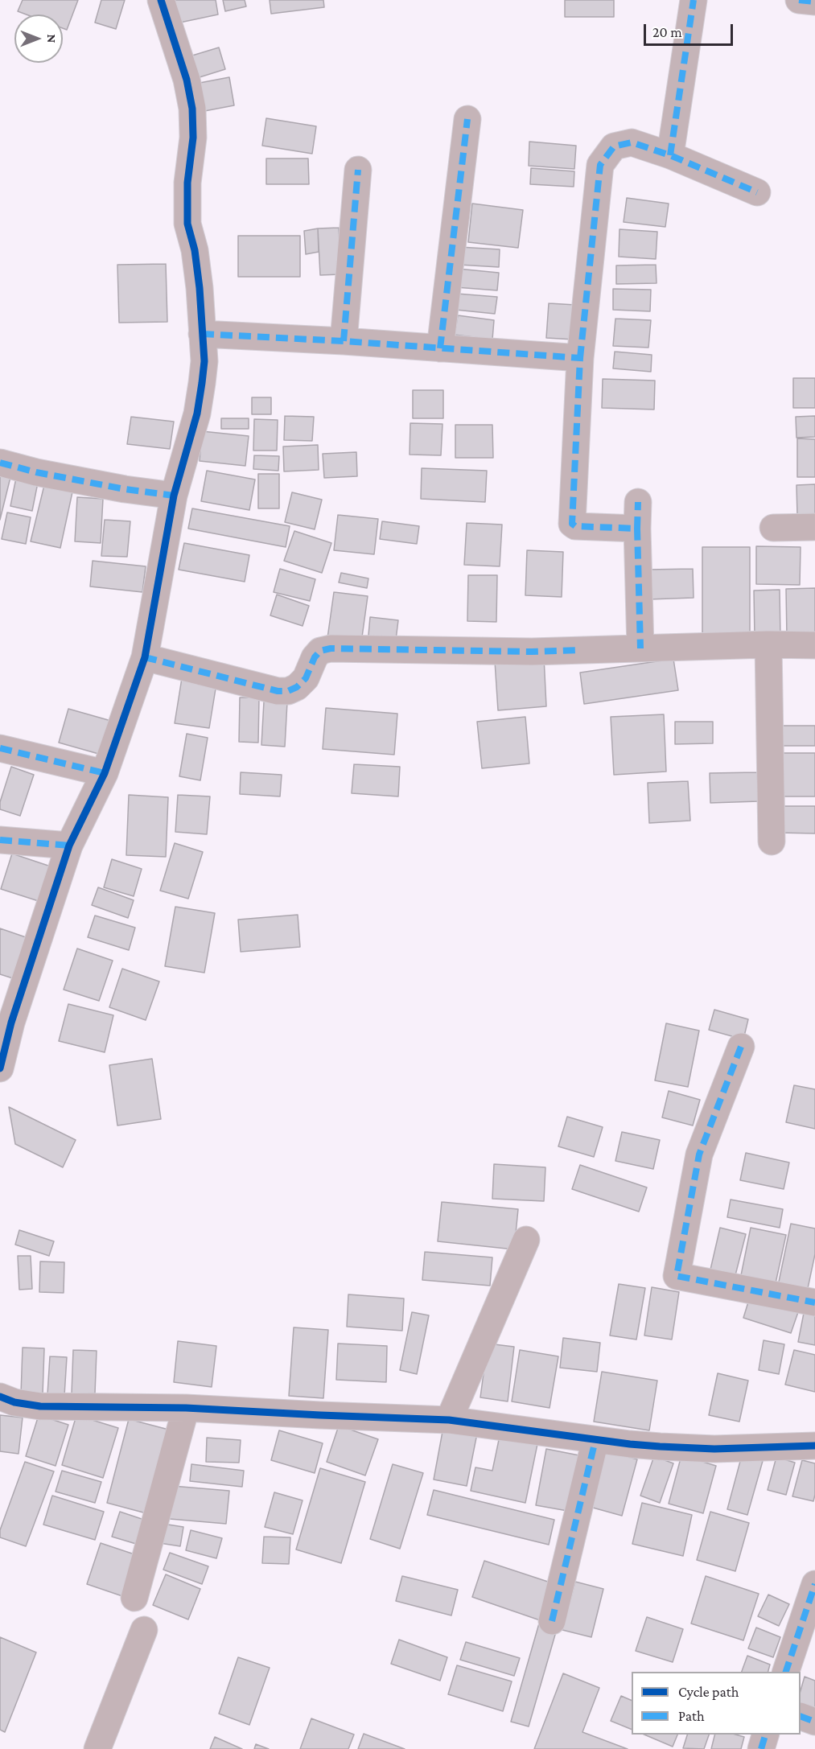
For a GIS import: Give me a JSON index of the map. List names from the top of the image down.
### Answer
{
  "legend": ["Cycle path", "Path"],
  "scale_bar": "20 m",
  "north": "right"
}
